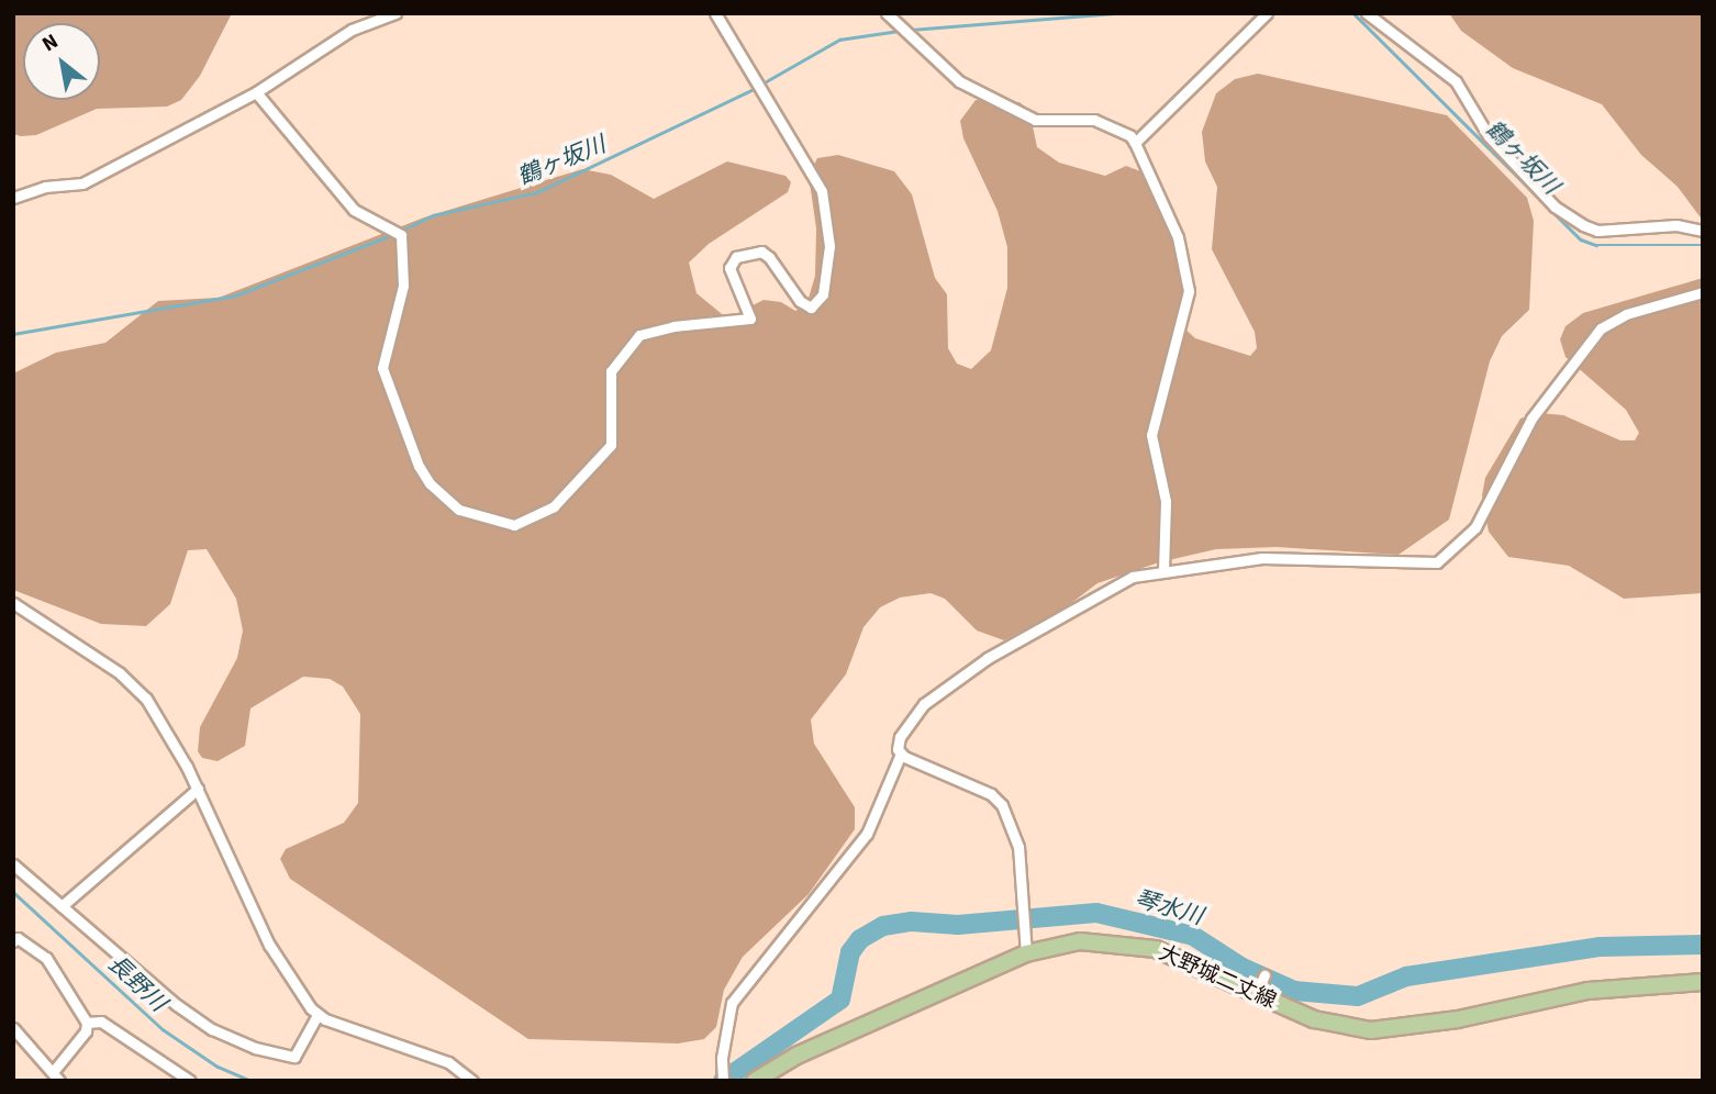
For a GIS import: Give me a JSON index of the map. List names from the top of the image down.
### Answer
{
  "streets": {
    "main road": ["大野城二丈線"]
  },
  "water": ["鶴ヶ坂川", "琴水川", "長野川"],
  "north": "top left"
}
